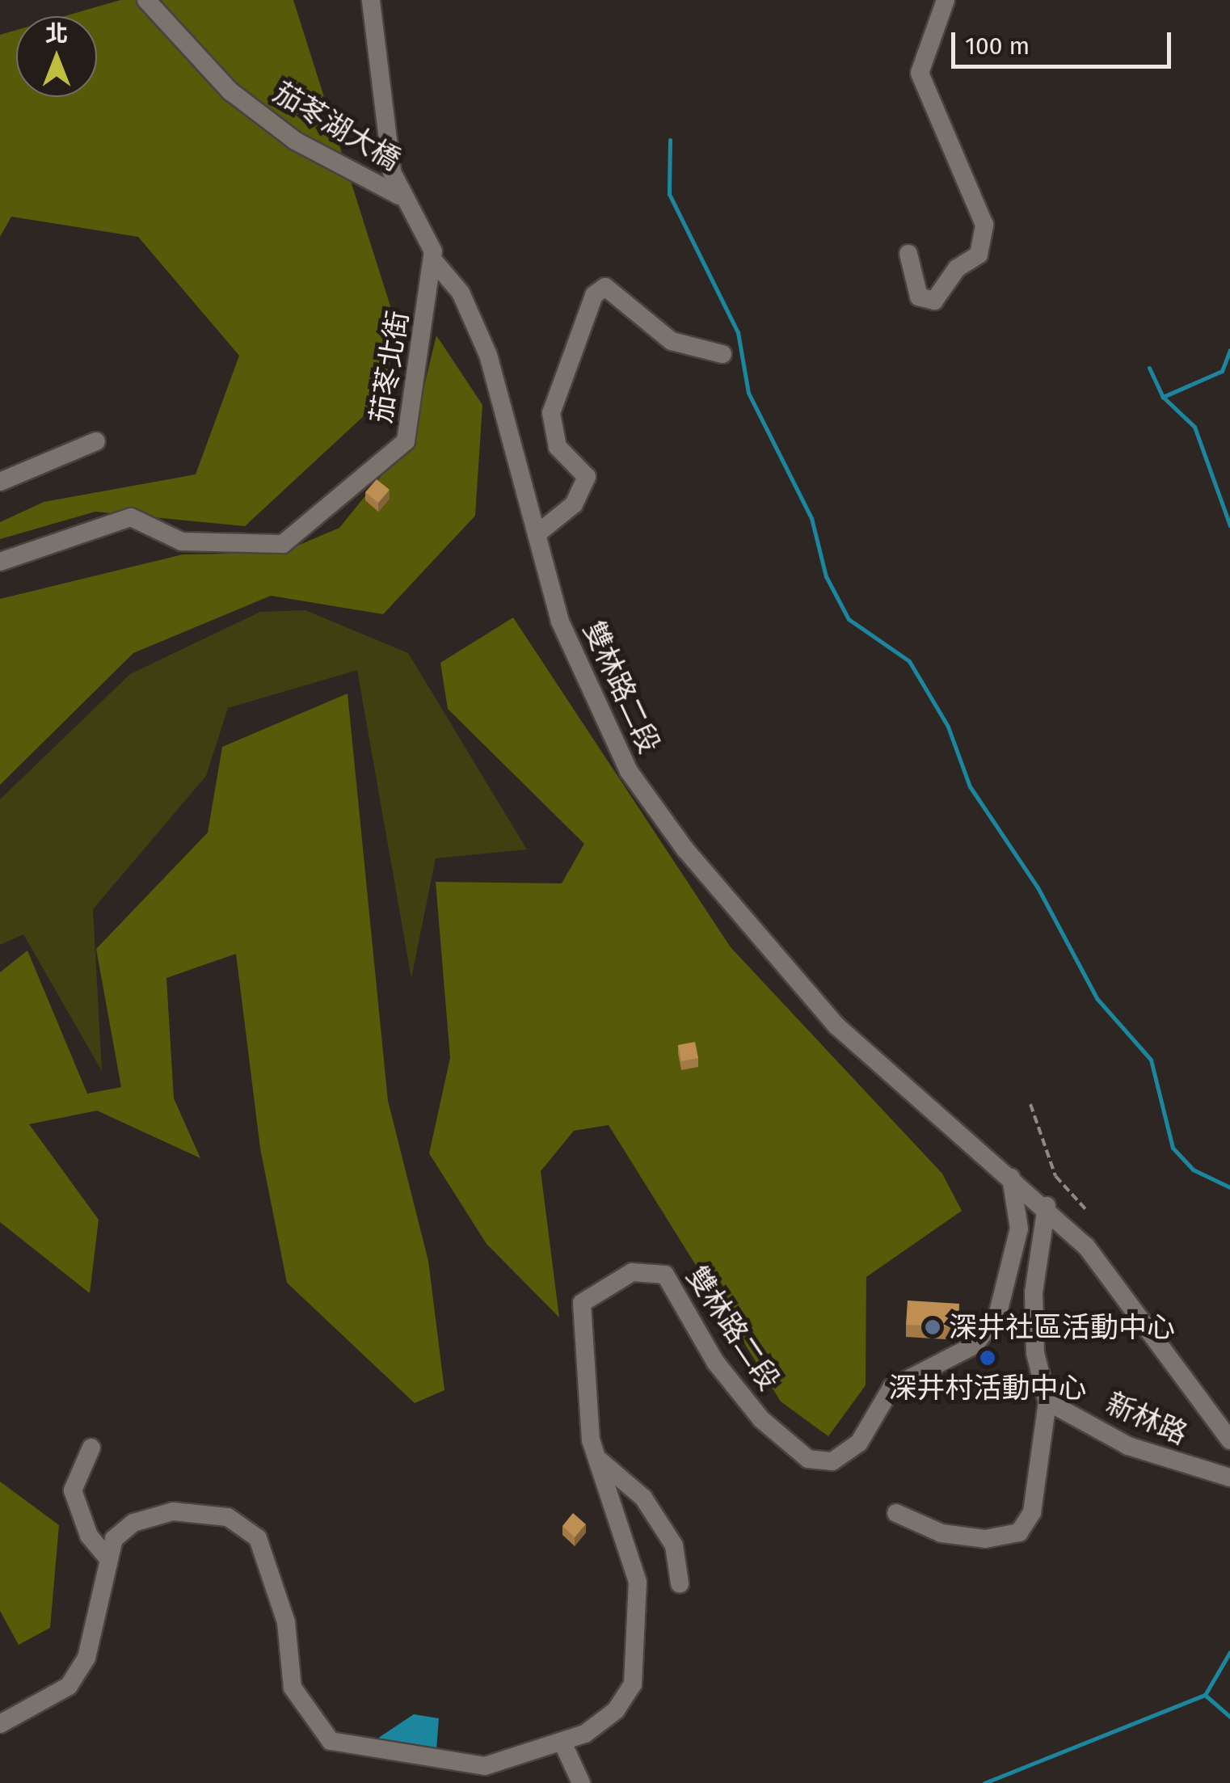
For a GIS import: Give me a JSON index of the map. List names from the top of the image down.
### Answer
{
  "streets": {
    "street": [
      "茄苳湖大橋",
      "茄苳北街",
      "雙林路二段",
      "新林路"
    ]
  },
  "crossings": [
    ["茄苳北街", "雙林路二段"],
    ["雙林路二段", "新林路"]
  ],
  "places": ["深井社區活動中心", "深井村活動中心"],
  "scale_bar": "100 m",
  "north": "top"
}
